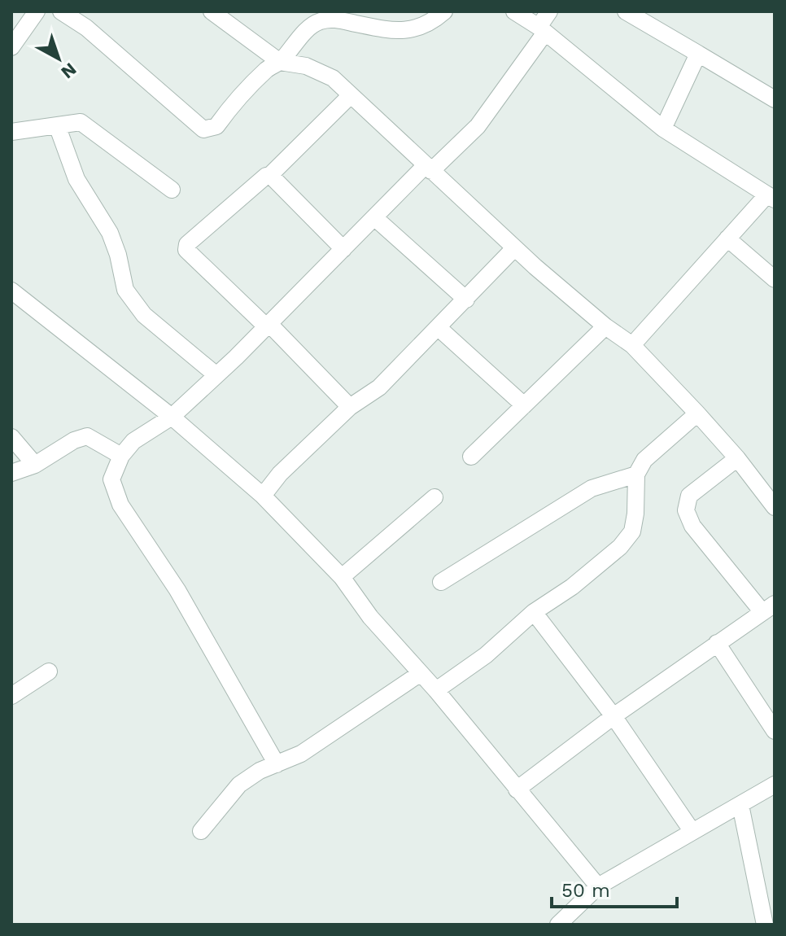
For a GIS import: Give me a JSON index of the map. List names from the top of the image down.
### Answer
{
  "scale_bar": "50 m",
  "north": "bottom right"
}
